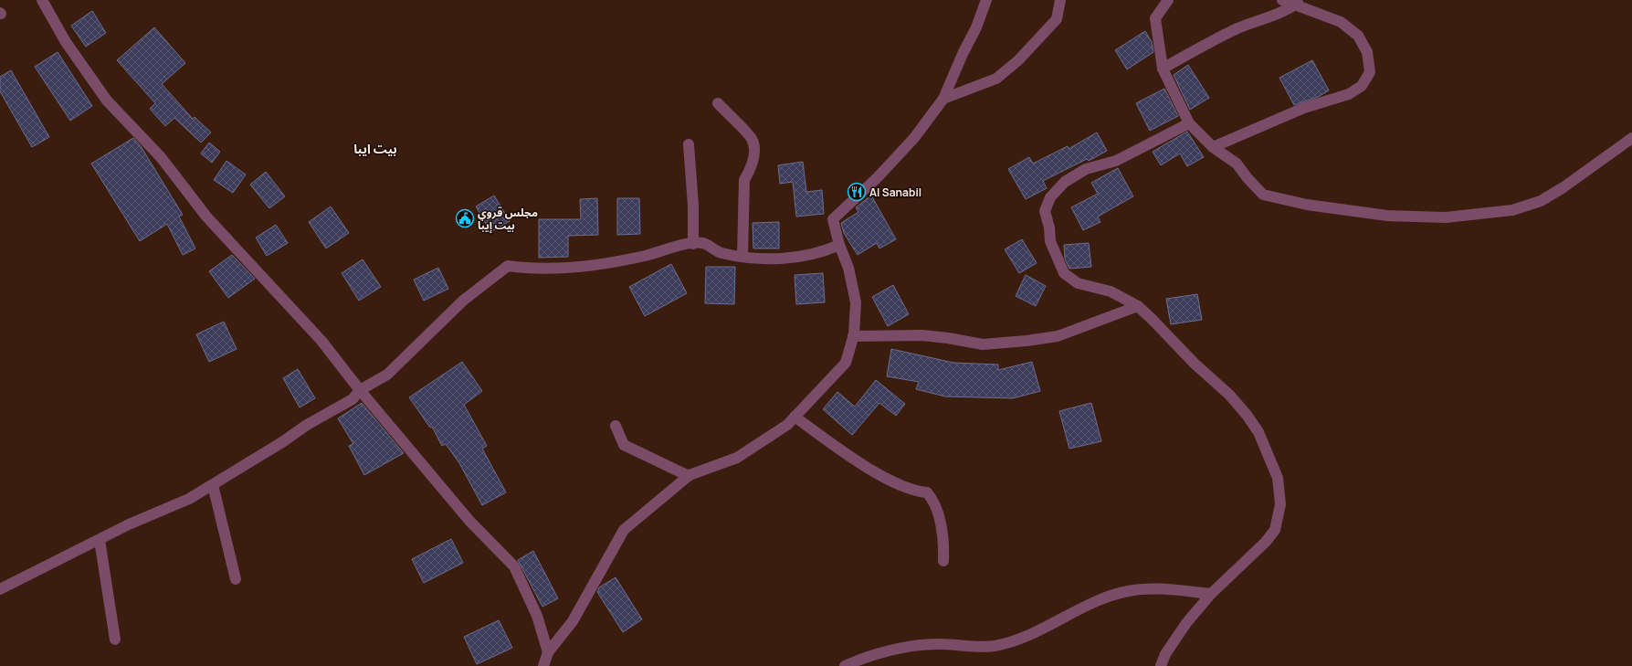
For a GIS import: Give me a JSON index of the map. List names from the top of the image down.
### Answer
{
  "districts": ["بيت ايبا"],
  "places": {
    "restaurant": ["Al Sanabil"],
    "public building": ["مجلس قروي بيت إيبا"]
  }
}
